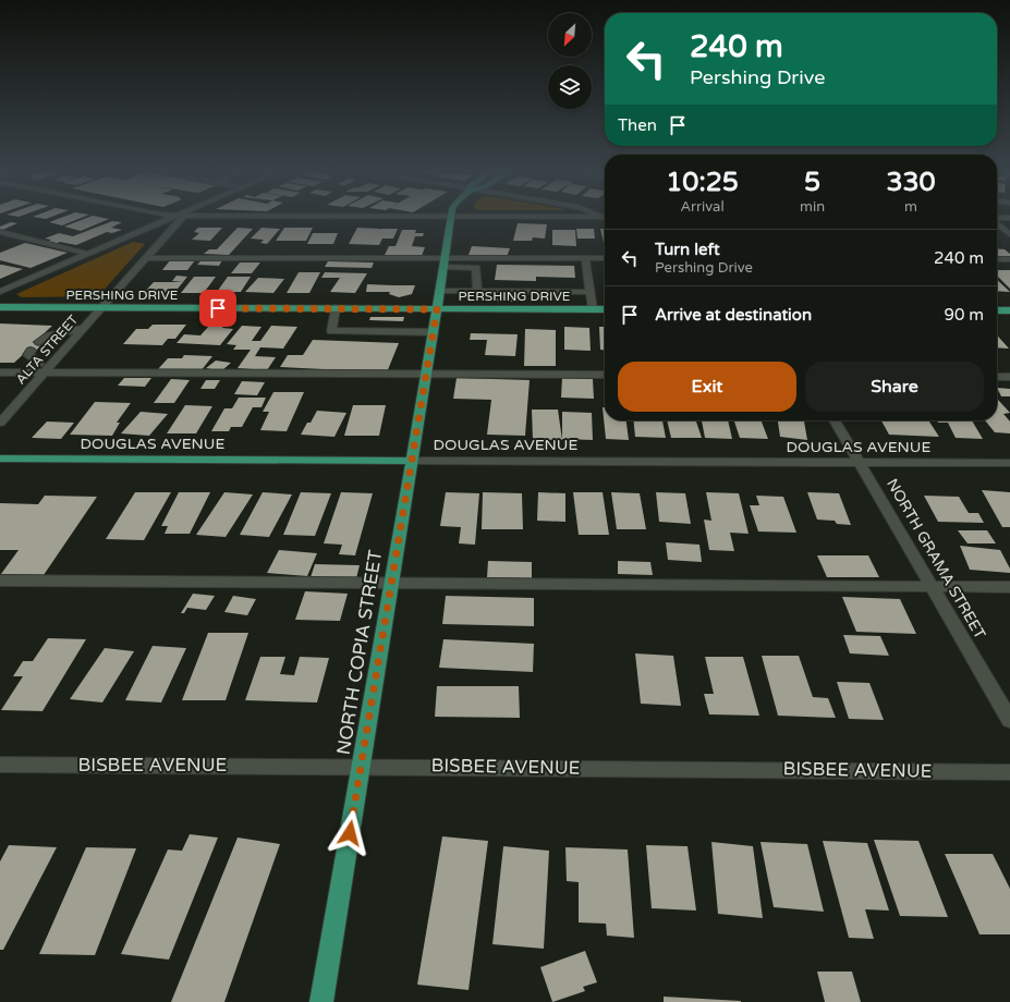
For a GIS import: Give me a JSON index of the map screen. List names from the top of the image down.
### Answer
{
  "streets": {
    "main road": ["PERSHING DRIVE", "DOUGLAS AVENUE", "NORTH COPIA STREET"],
    "street": ["ALTA STREET", "NORTH GRAMA STREET", "BISBEE AVENUE"]
  },
  "crossings": [
    ["PERSHING DRIVE", "ALTA STREET"],
    ["PERSHING DRIVE", "NORTH COPIA STREET"],
    ["DOUGLAS AVENUE", "NORTH GRAMA STREET"],
    ["DOUGLAS AVENUE", "NORTH COPIA STREET"],
    ["NORTH COPIA STREET", "BISBEE AVENUE"]
  ],
  "north": "bottom left",
  "page": {
    "turn": ["240 m", "Pershing Drive"],
    "then": "Then",
    "eta": [
      "10:25",
      "Arrival",
      "5",
      "min",
      "330",
      "m"
    ],
    "list": [
      {
        "name": "Turn left",
        "note": "Pershing Drive",
        "value": "240 m"
      },
      {
        "name": "Arrive at destination",
        "value": "90 m"
      }
    ],
    "buttons": ["Exit", "Share"]
  }
}
